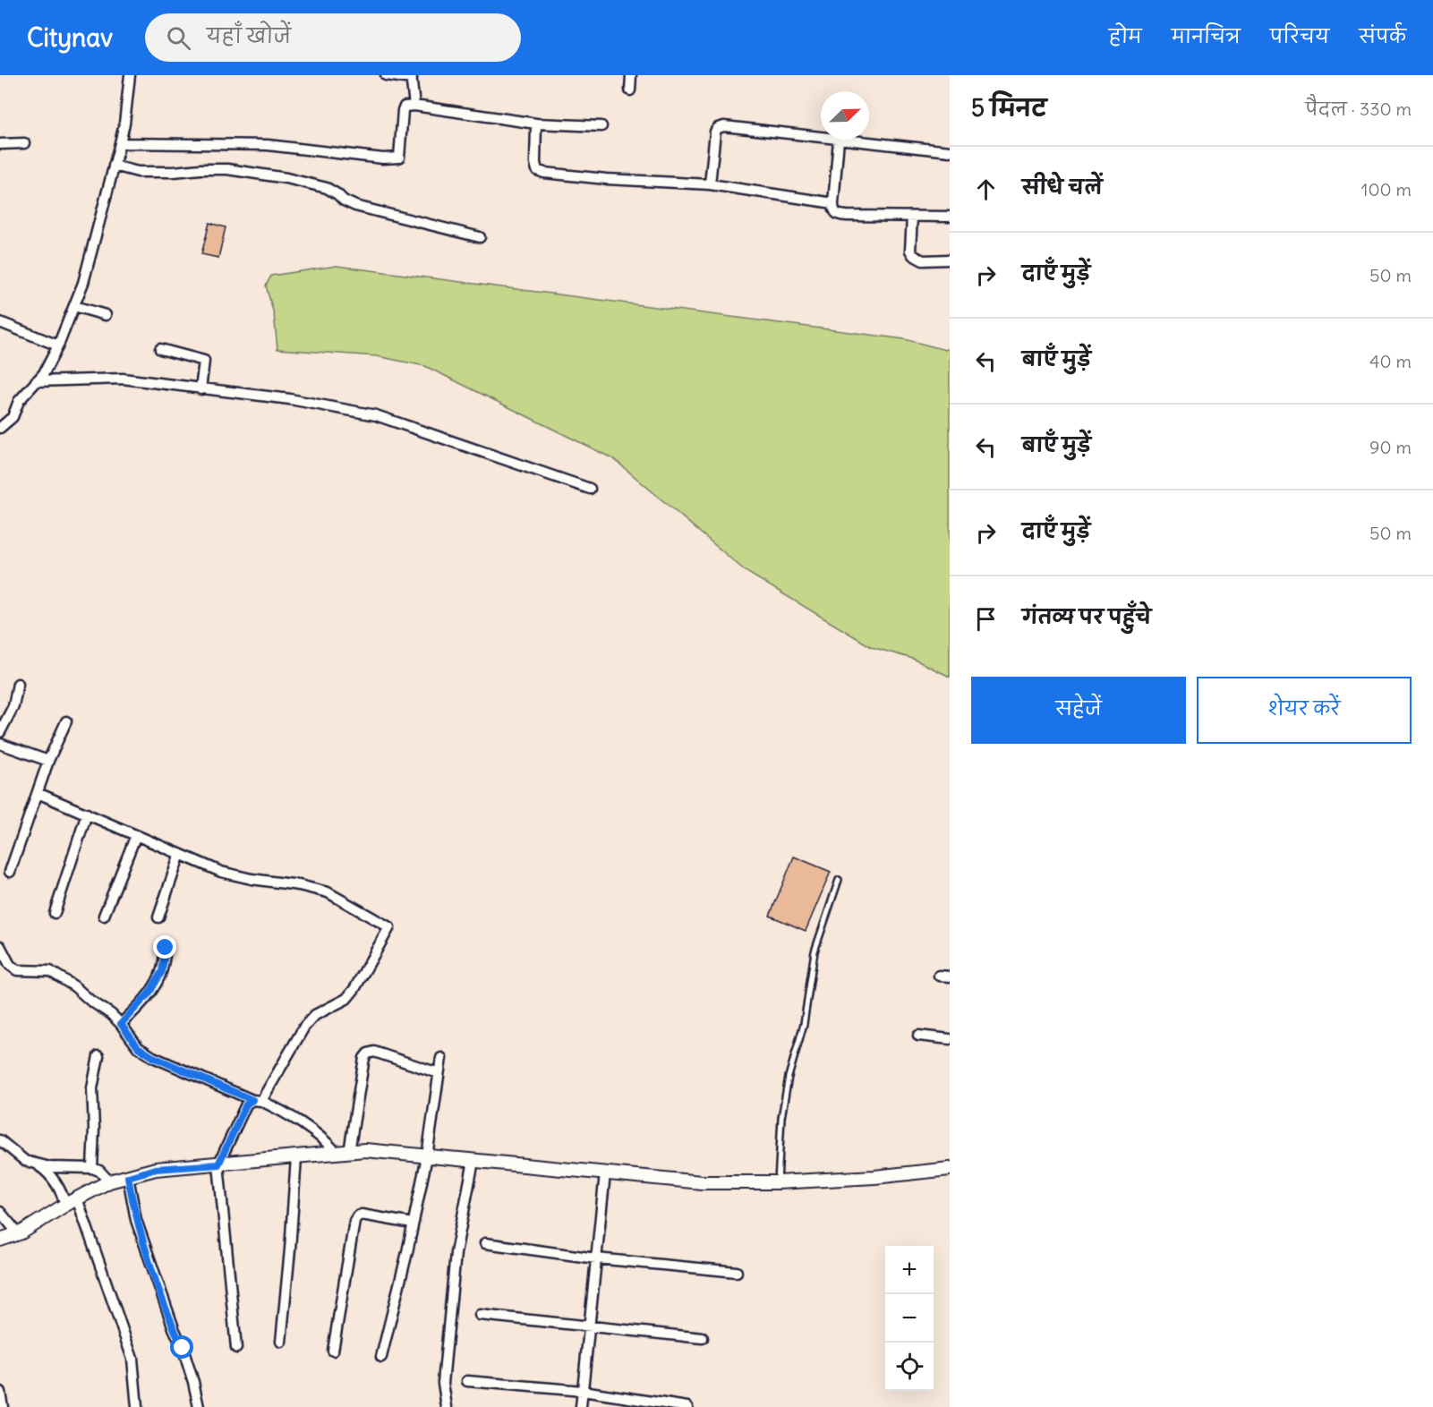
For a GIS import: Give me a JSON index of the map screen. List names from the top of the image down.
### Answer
{
  "north": "top right",
  "page": {
    "header": "Citynav",
    "search": "यहाँ खोजें",
    "nav": [
      "होम",
      "मानचित्र",
      "परिचय",
      "संपर्क"
    ],
    "heading": ["5 मिनट", "पैदल · 330 m"],
    "list": [
      ["सीधे चलें", "100 m"],
      ["दाएँ मुड़ें", "50 m"],
      ["बाएँ मुड़ें", "40 m"],
      ["बाएँ मुड़ें", "90 m"],
      ["दाएँ मुड़ें", "50 m"],
      "गंतव्य पर पहुँचे"
    ],
    "buttons": ["सहेजें", "शेयर करें"],
    "map_buttons": ["+", "−"]
  }
}
